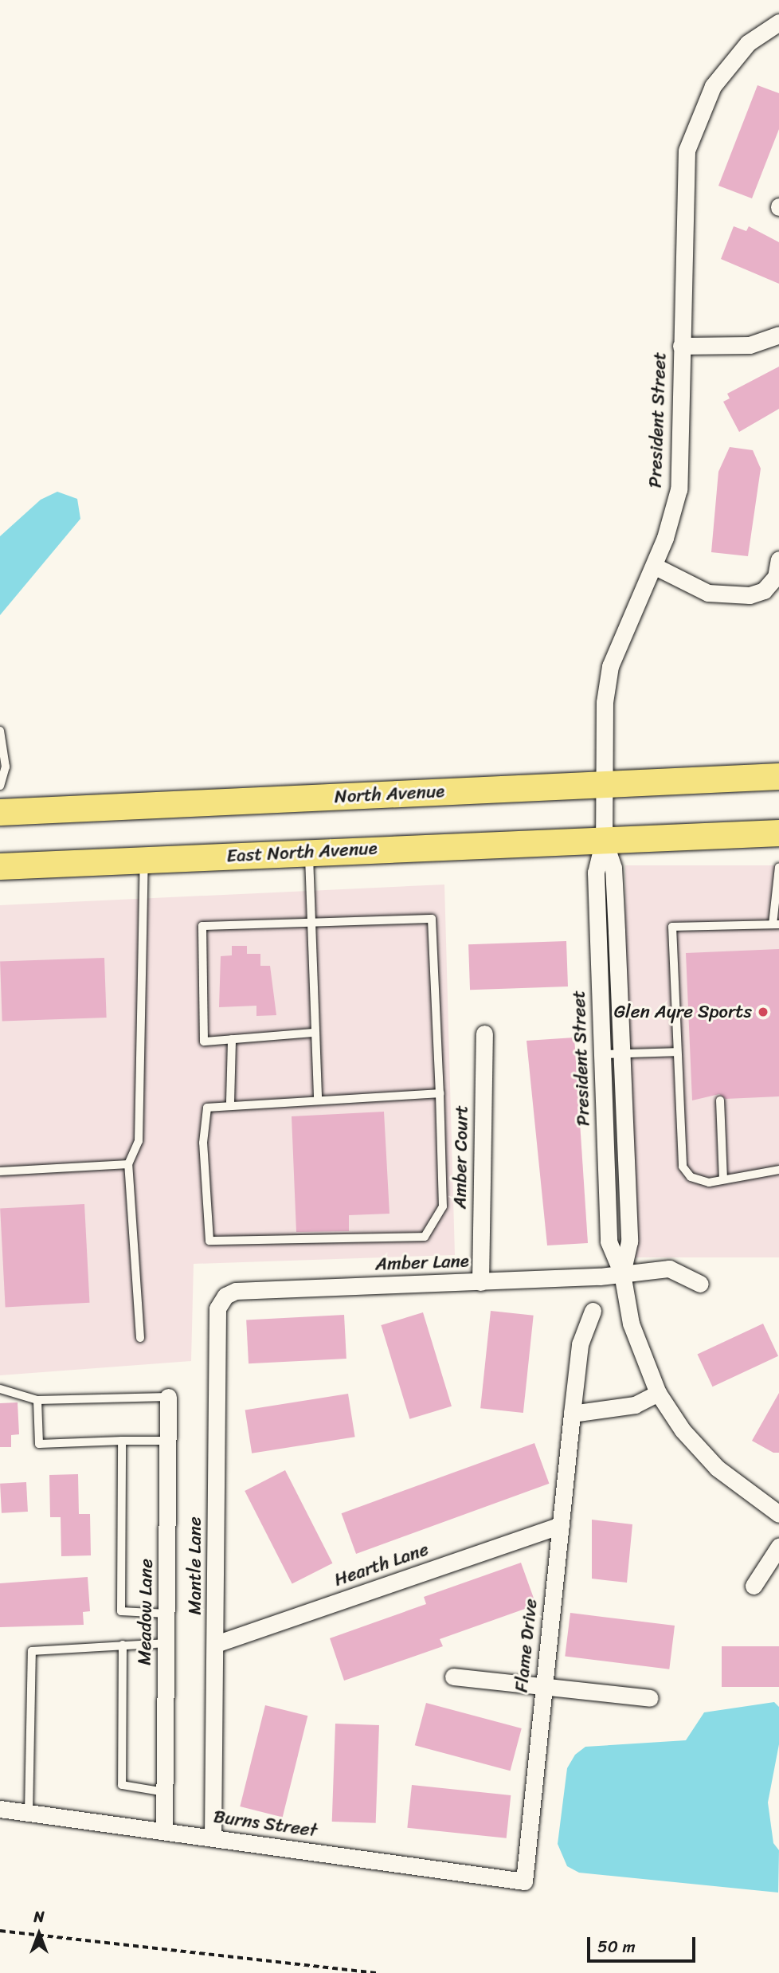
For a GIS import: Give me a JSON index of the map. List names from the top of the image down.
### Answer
{
  "streets": {
    "main road": ["North Avenue", "East North Avenue"],
    "street": [
      "President Street",
      "Amber Court",
      "Amber Lane",
      "Hearth Lane",
      "Mantle Lane",
      "Meadow Lane",
      "Flame Drive",
      "Burns Street"
    ]
  },
  "crossings": [
    ["President Street", "North Avenue"],
    ["President Street", "East North Avenue"],
    ["President Street", "Amber Lane"],
    ["Amber Court", "Amber Lane"],
    ["Amber Lane", "Mantle Lane"],
    ["Hearth Lane", "Mantle Lane"],
    ["Hearth Lane", "Flame Drive"],
    ["Mantle Lane", "Burns Street"],
    ["Meadow Lane", "Burns Street"],
    ["Flame Drive", "Burns Street"]
  ],
  "places": ["Glen Ayre Sports"],
  "scale_bar": "50 m",
  "north": "top"
}
